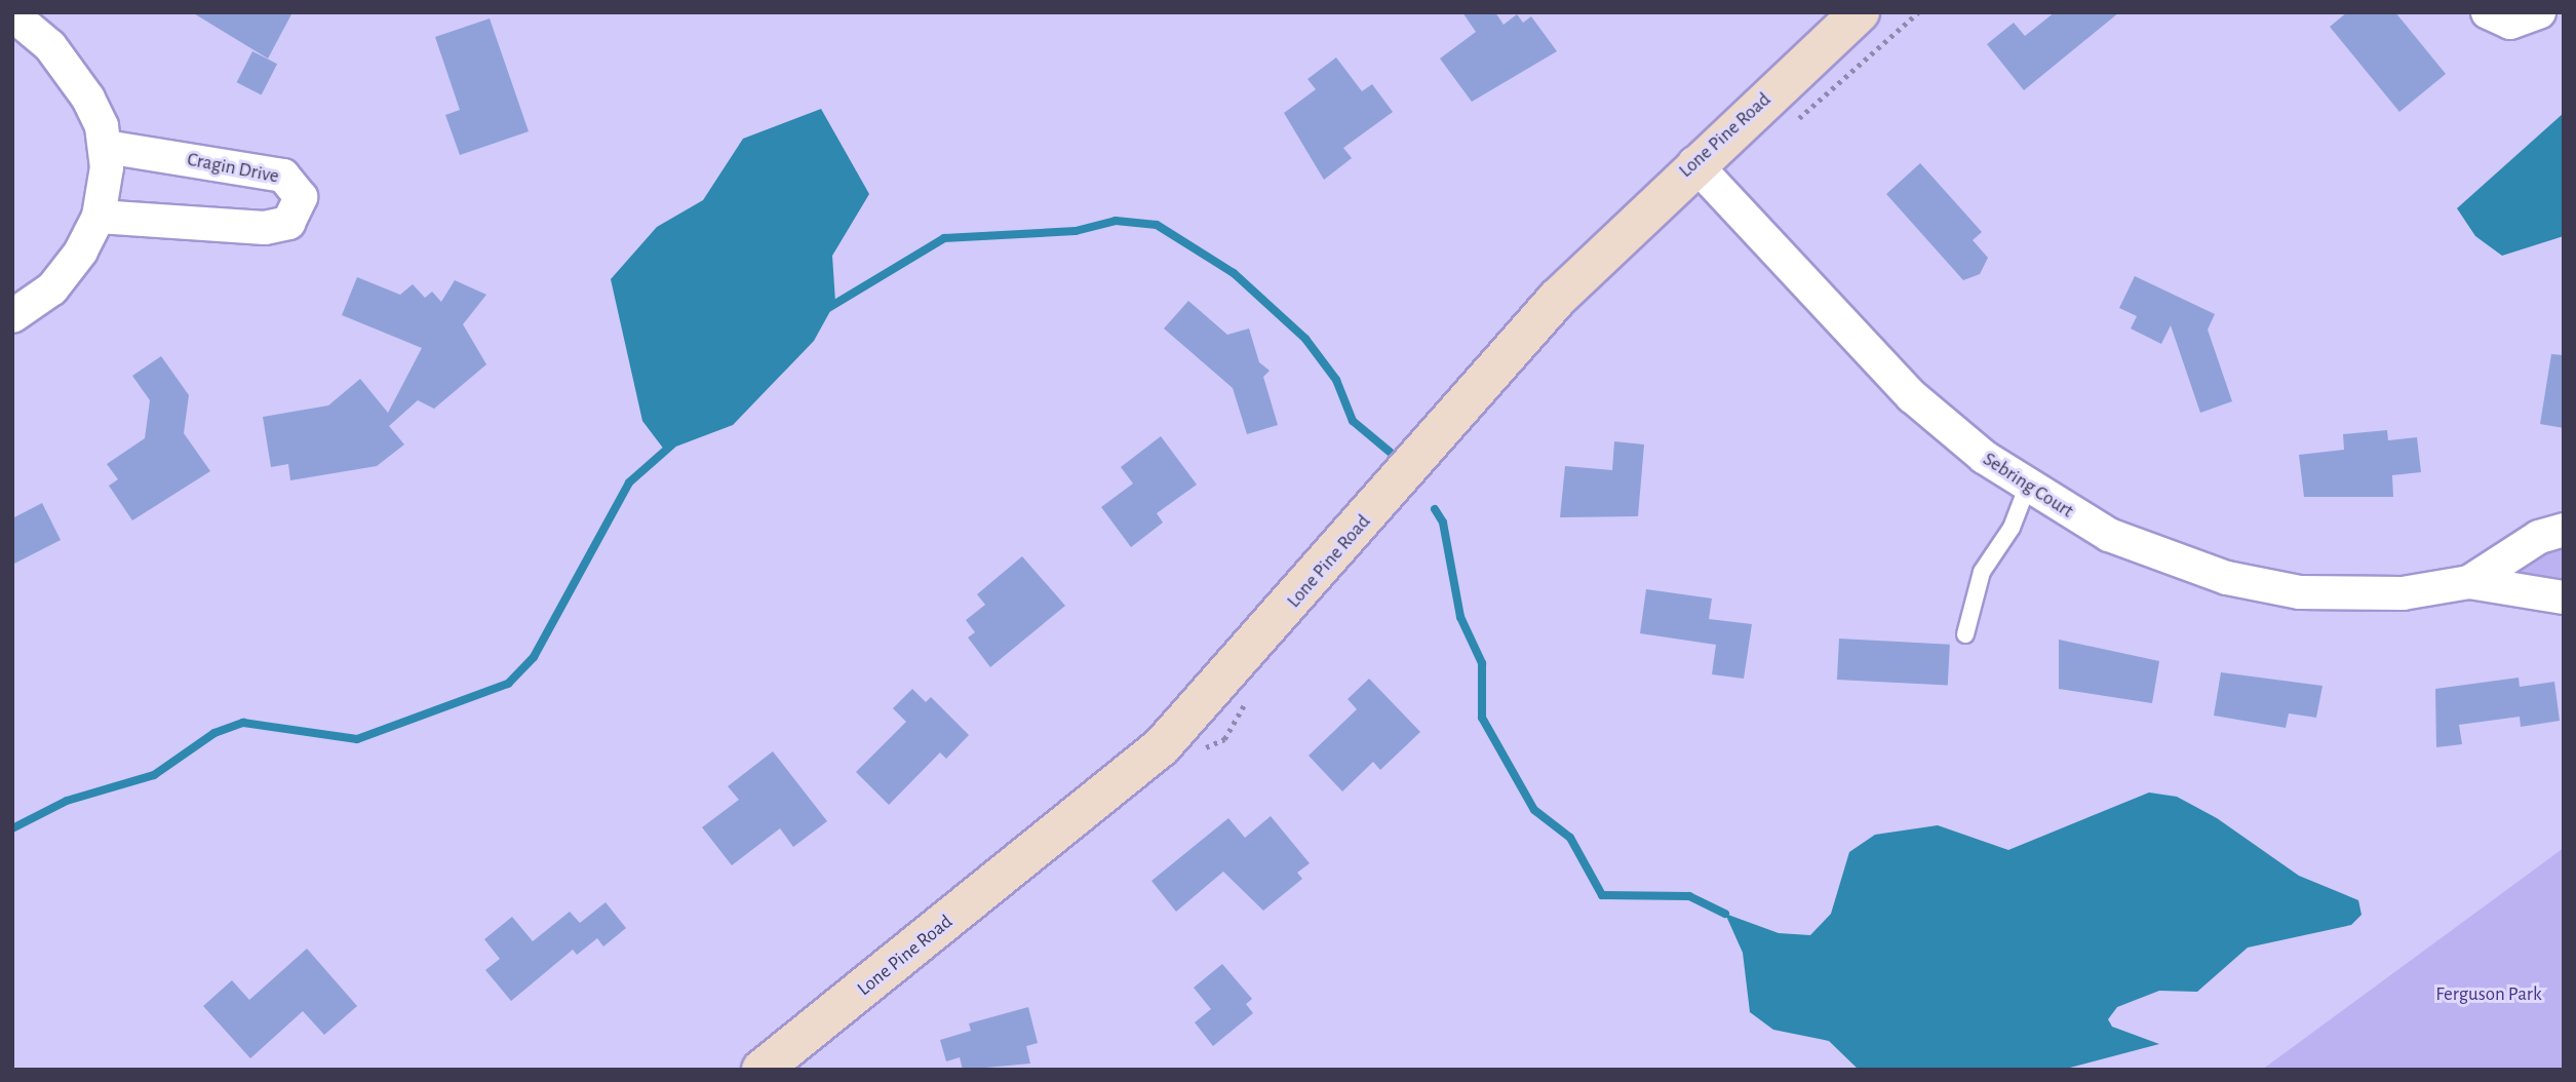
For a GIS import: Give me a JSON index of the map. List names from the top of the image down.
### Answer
{
  "streets": {
    "street": ["Lone Pine Road", "Cragin Drive", "Sebring Court"]
  },
  "crossings": [
    ["Lone Pine Road", "Sebring Court"]
  ],
  "parks": ["Ferguson Park"]
}
